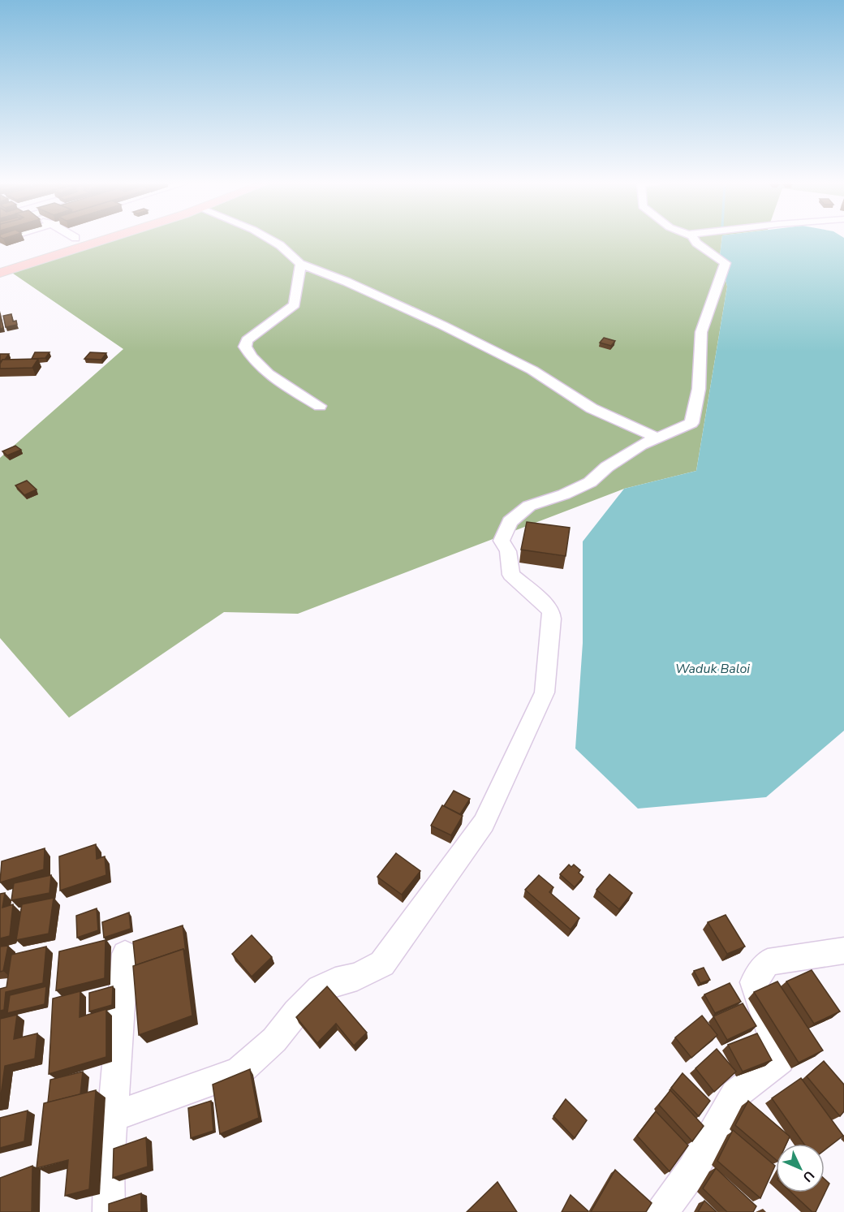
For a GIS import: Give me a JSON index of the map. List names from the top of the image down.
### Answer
{
  "water": ["Waduk Baloi"],
  "north": "bottom right"
}
